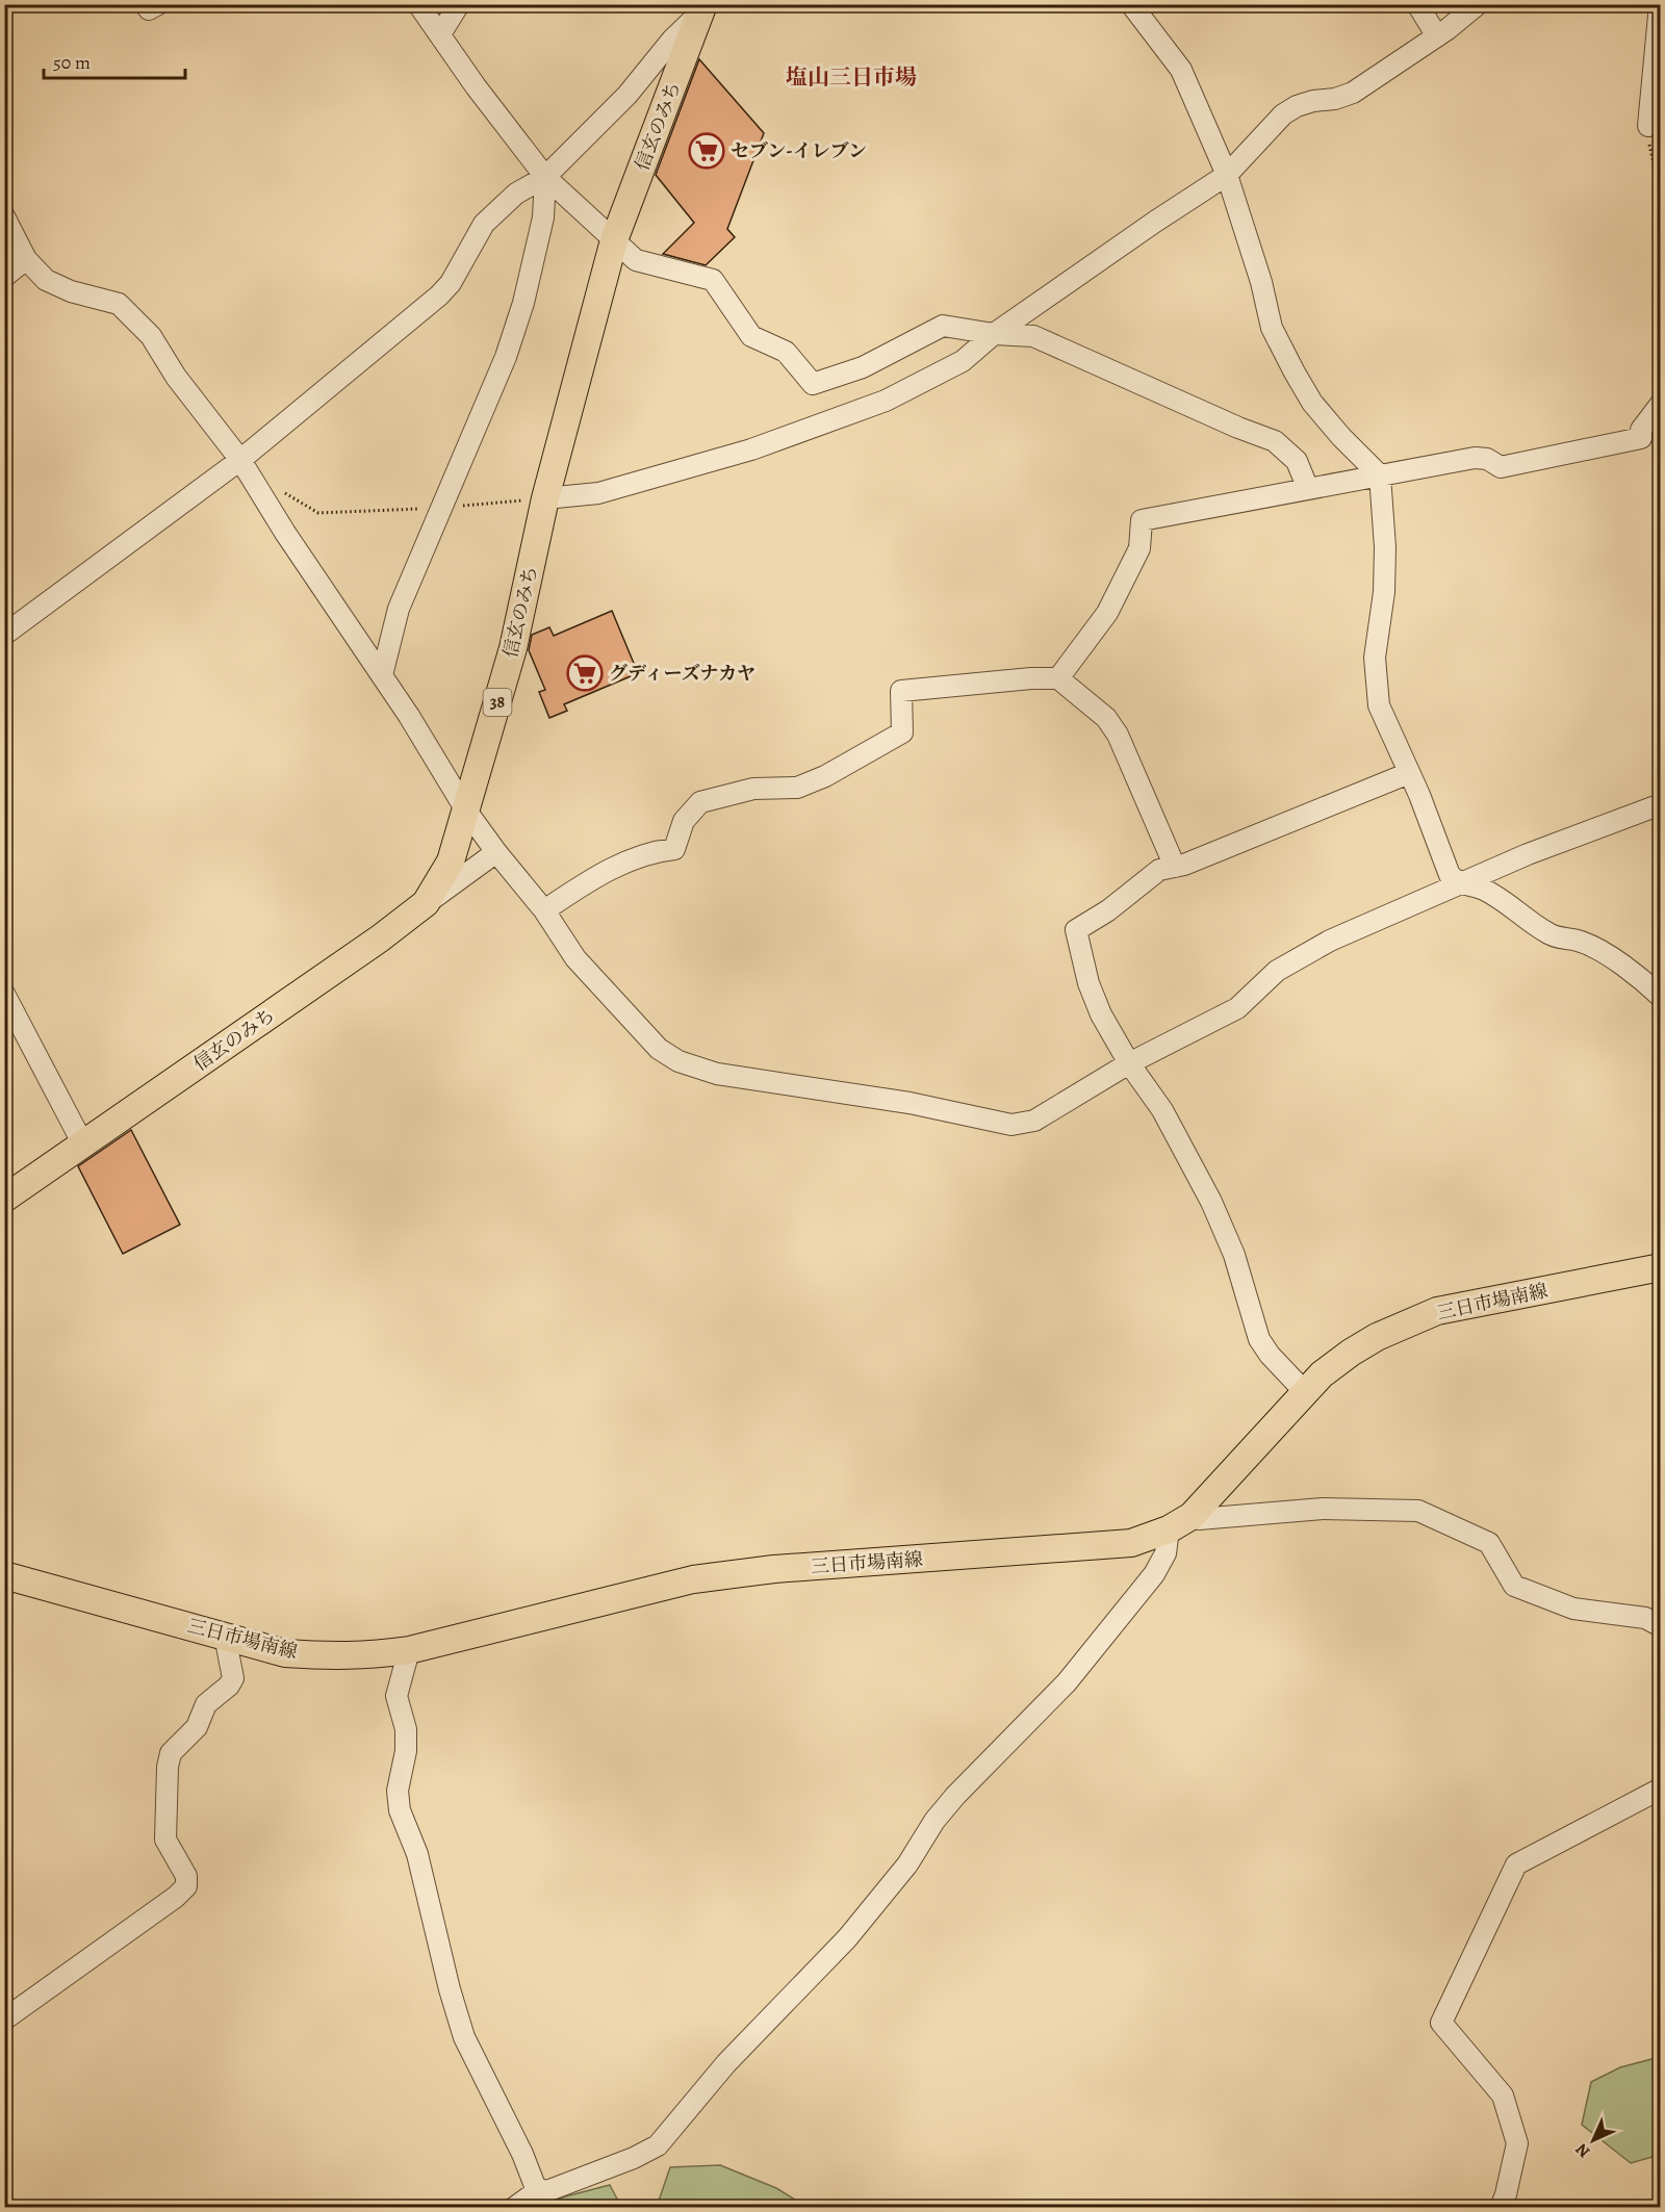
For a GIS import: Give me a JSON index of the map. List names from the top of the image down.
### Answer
{
  "streets": {
    "main road": ["信玄のみち", "38", "三日市場南線"]
  },
  "districts": ["塩山三日市場"],
  "places": {
    "supermarket": ["セブン-イレブン", "グディーズナカヤ"]
  },
  "scale_bar": "50 m",
  "north": "bottom left"
}
